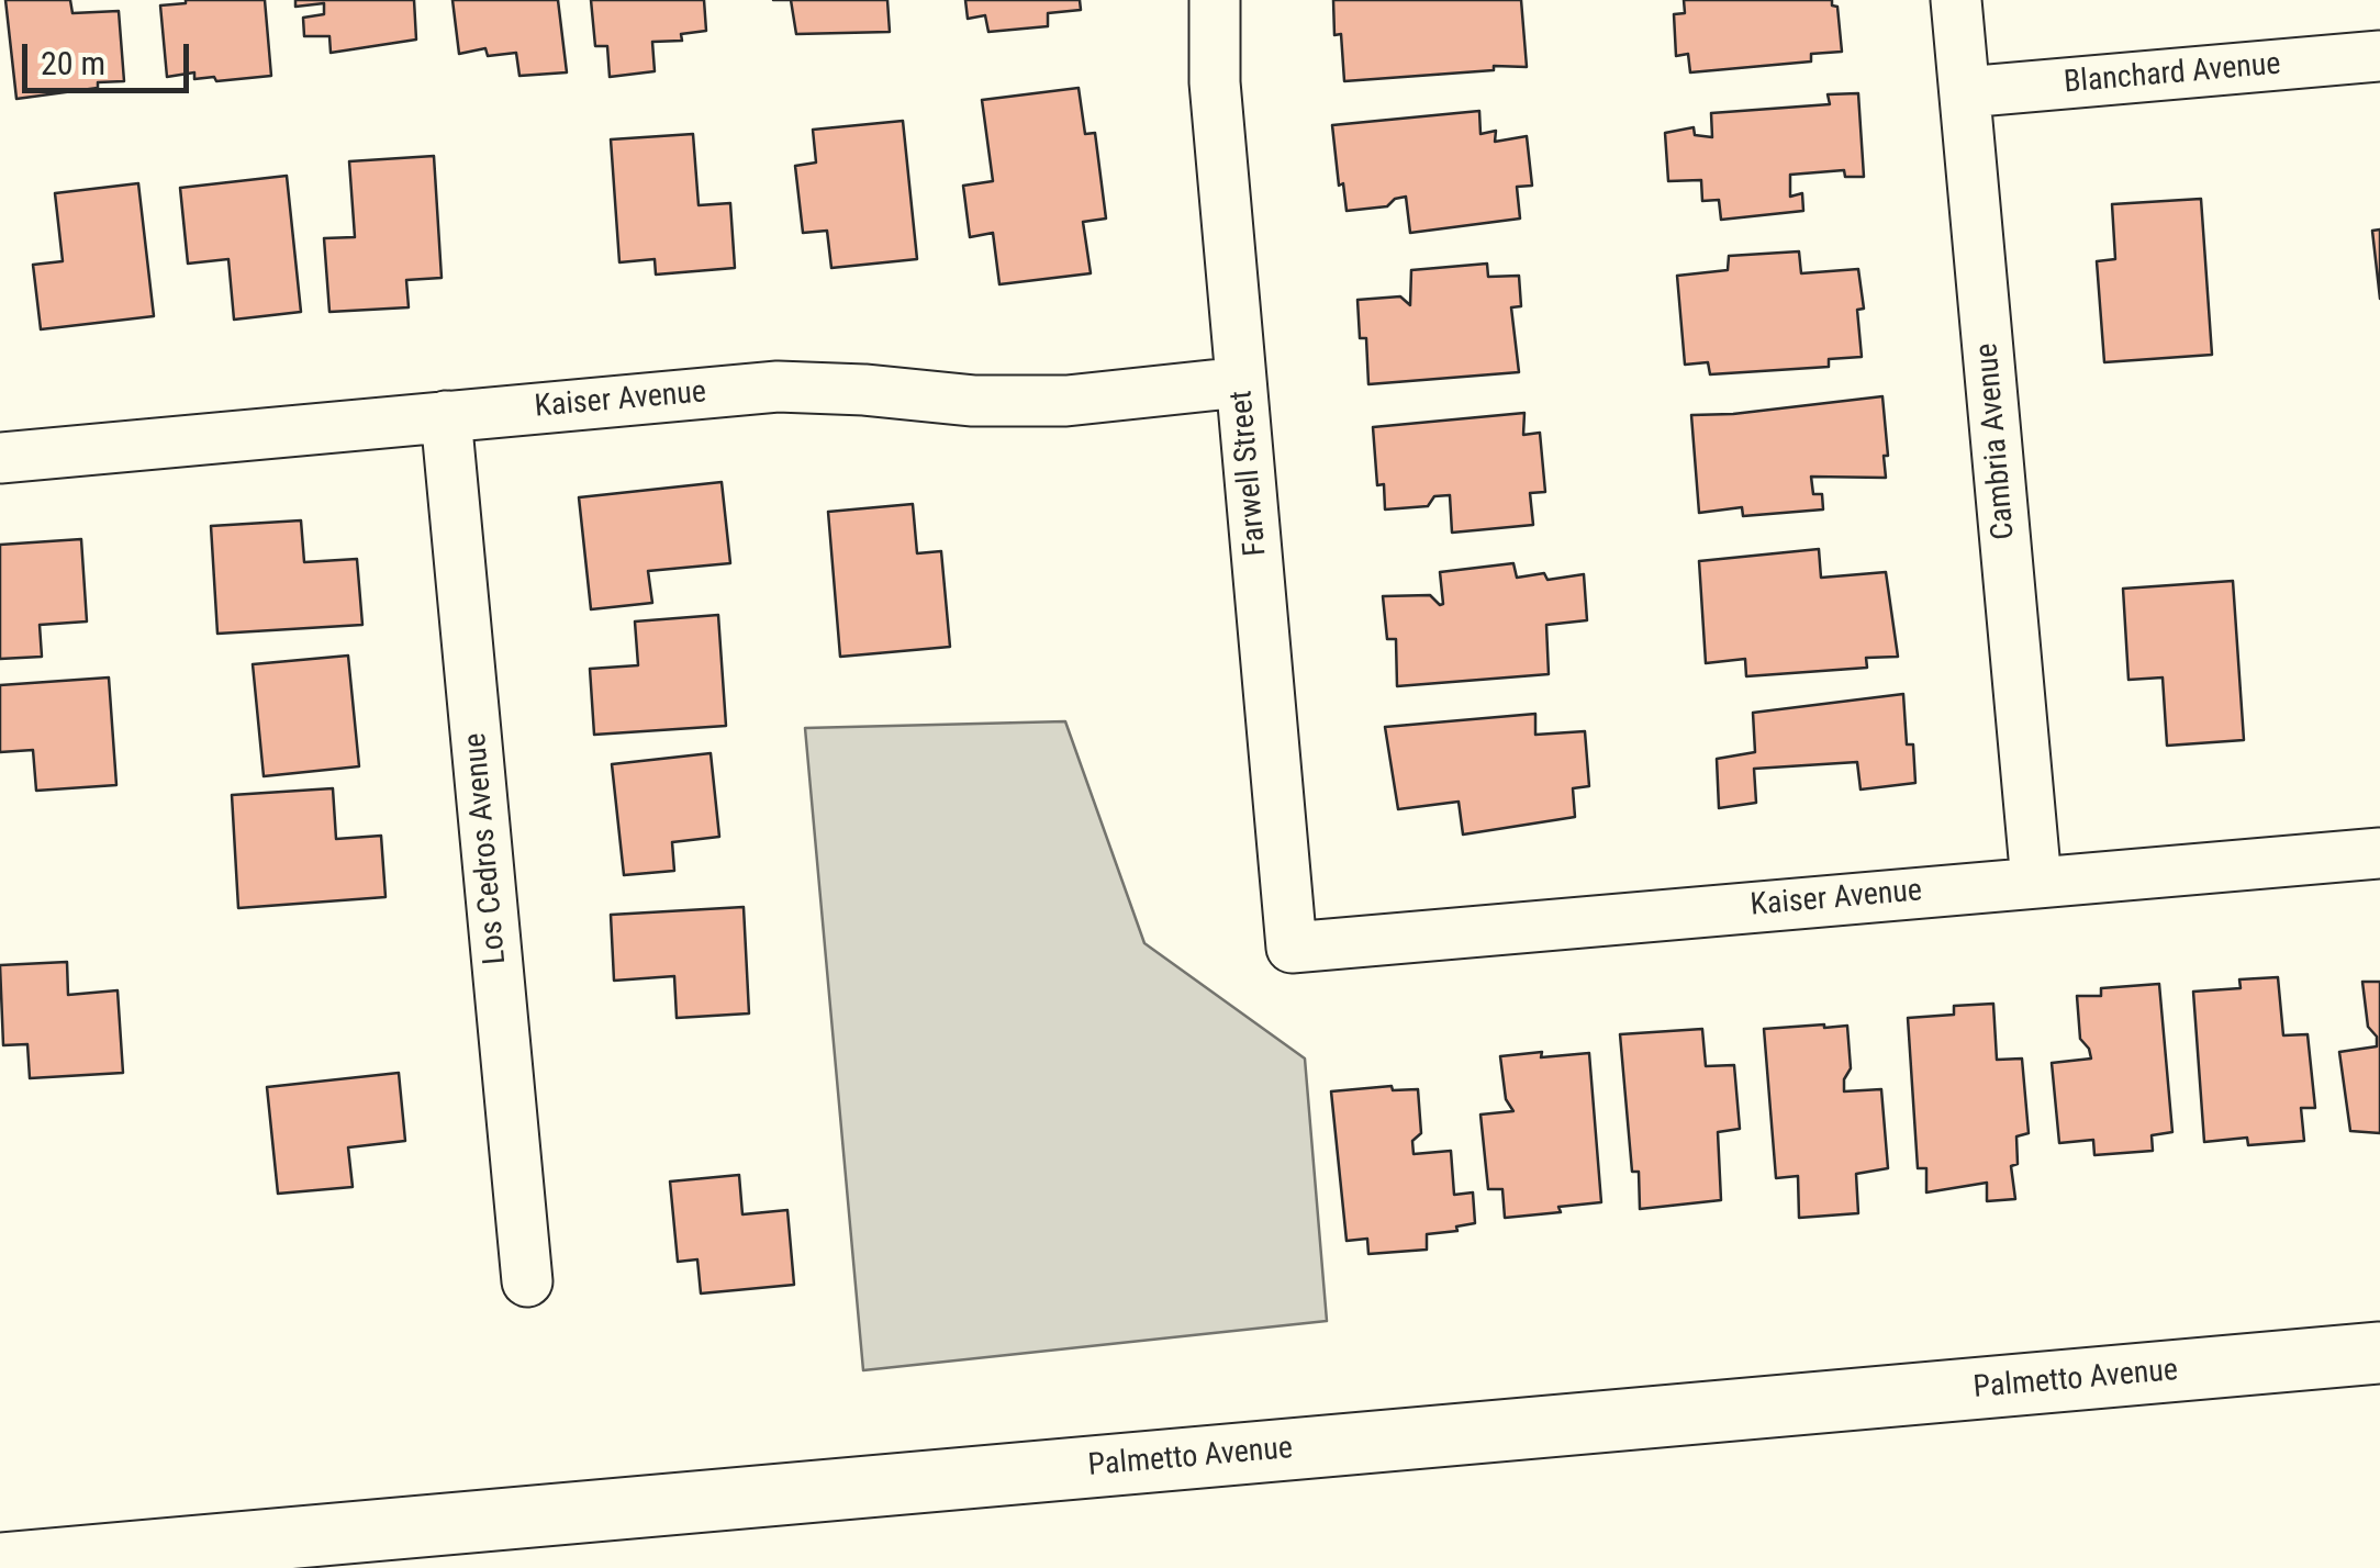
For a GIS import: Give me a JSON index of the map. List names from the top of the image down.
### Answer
{
  "streets": {
    "street": [
      "Blanchard Avenue",
      "Kaiser Avenue",
      "Cambria Avenue",
      "Farwell Street",
      "Los Cedros Avenue",
      "Palmetto Avenue"
    ]
  },
  "crossings": [
    ["Blanchard Avenue", "Cambria Avenue"],
    ["Kaiser Avenue", "Cambria Avenue"],
    ["Kaiser Avenue", "Farwell Street"],
    ["Kaiser Avenue", "Los Cedros Avenue"]
  ],
  "scale_bar": "20 m"
}
